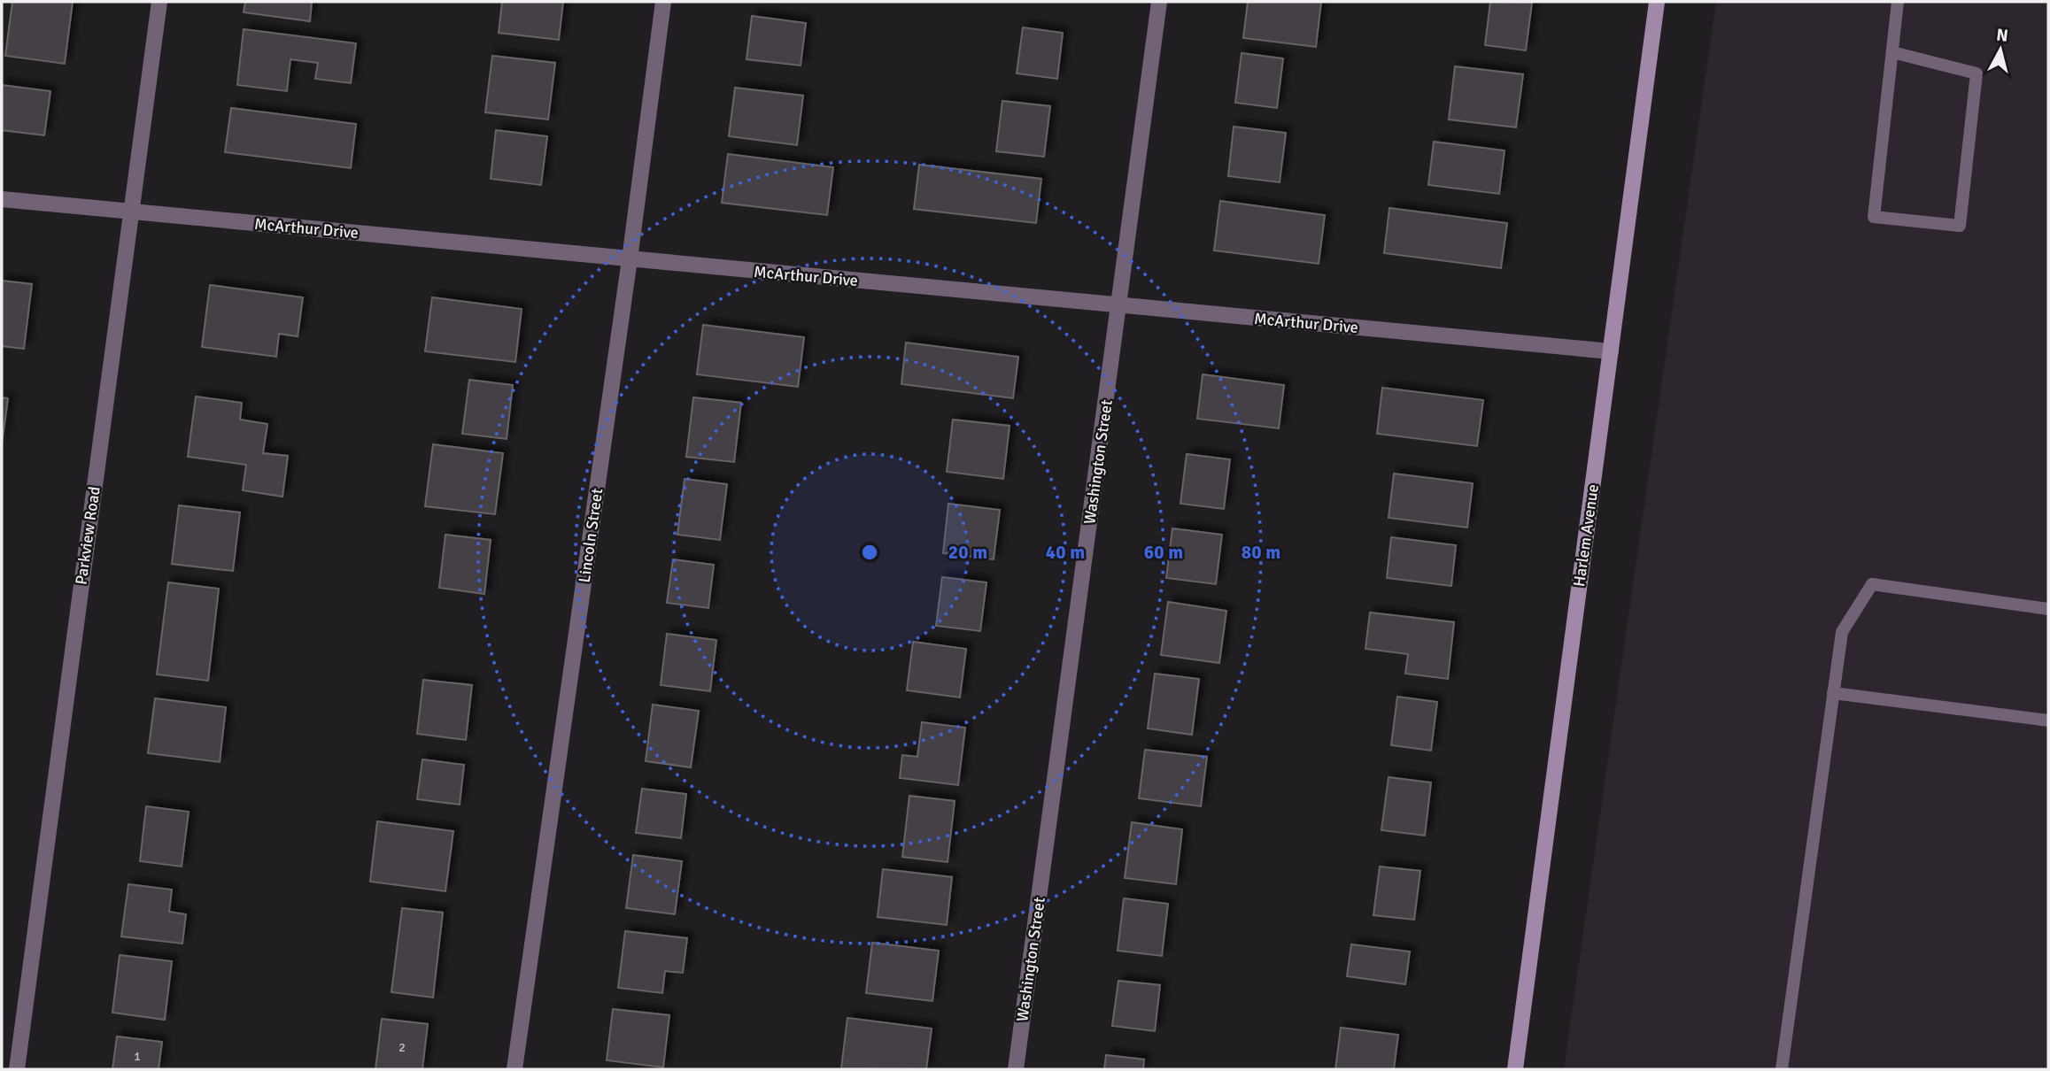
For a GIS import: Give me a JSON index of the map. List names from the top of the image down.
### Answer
{
  "streets": {
    "main road": ["Harlem Avenue"],
    "street": [
      "McArthur Drive",
      "Washington Street",
      "Parkview Road",
      "Lincoln Street"
    ]
  },
  "crossings": [
    ["McArthur Drive", "Washington Street"],
    ["McArthur Drive", "Parkview Road"],
    ["McArthur Drive", "Lincoln Street"],
    ["McArthur Drive", "Harlem Avenue"]
  ],
  "house_numbers": ["2", "1"],
  "north": "top",
  "rings": [
    "20 m",
    "40 m",
    "60 m",
    "80 m"
  ]
}
